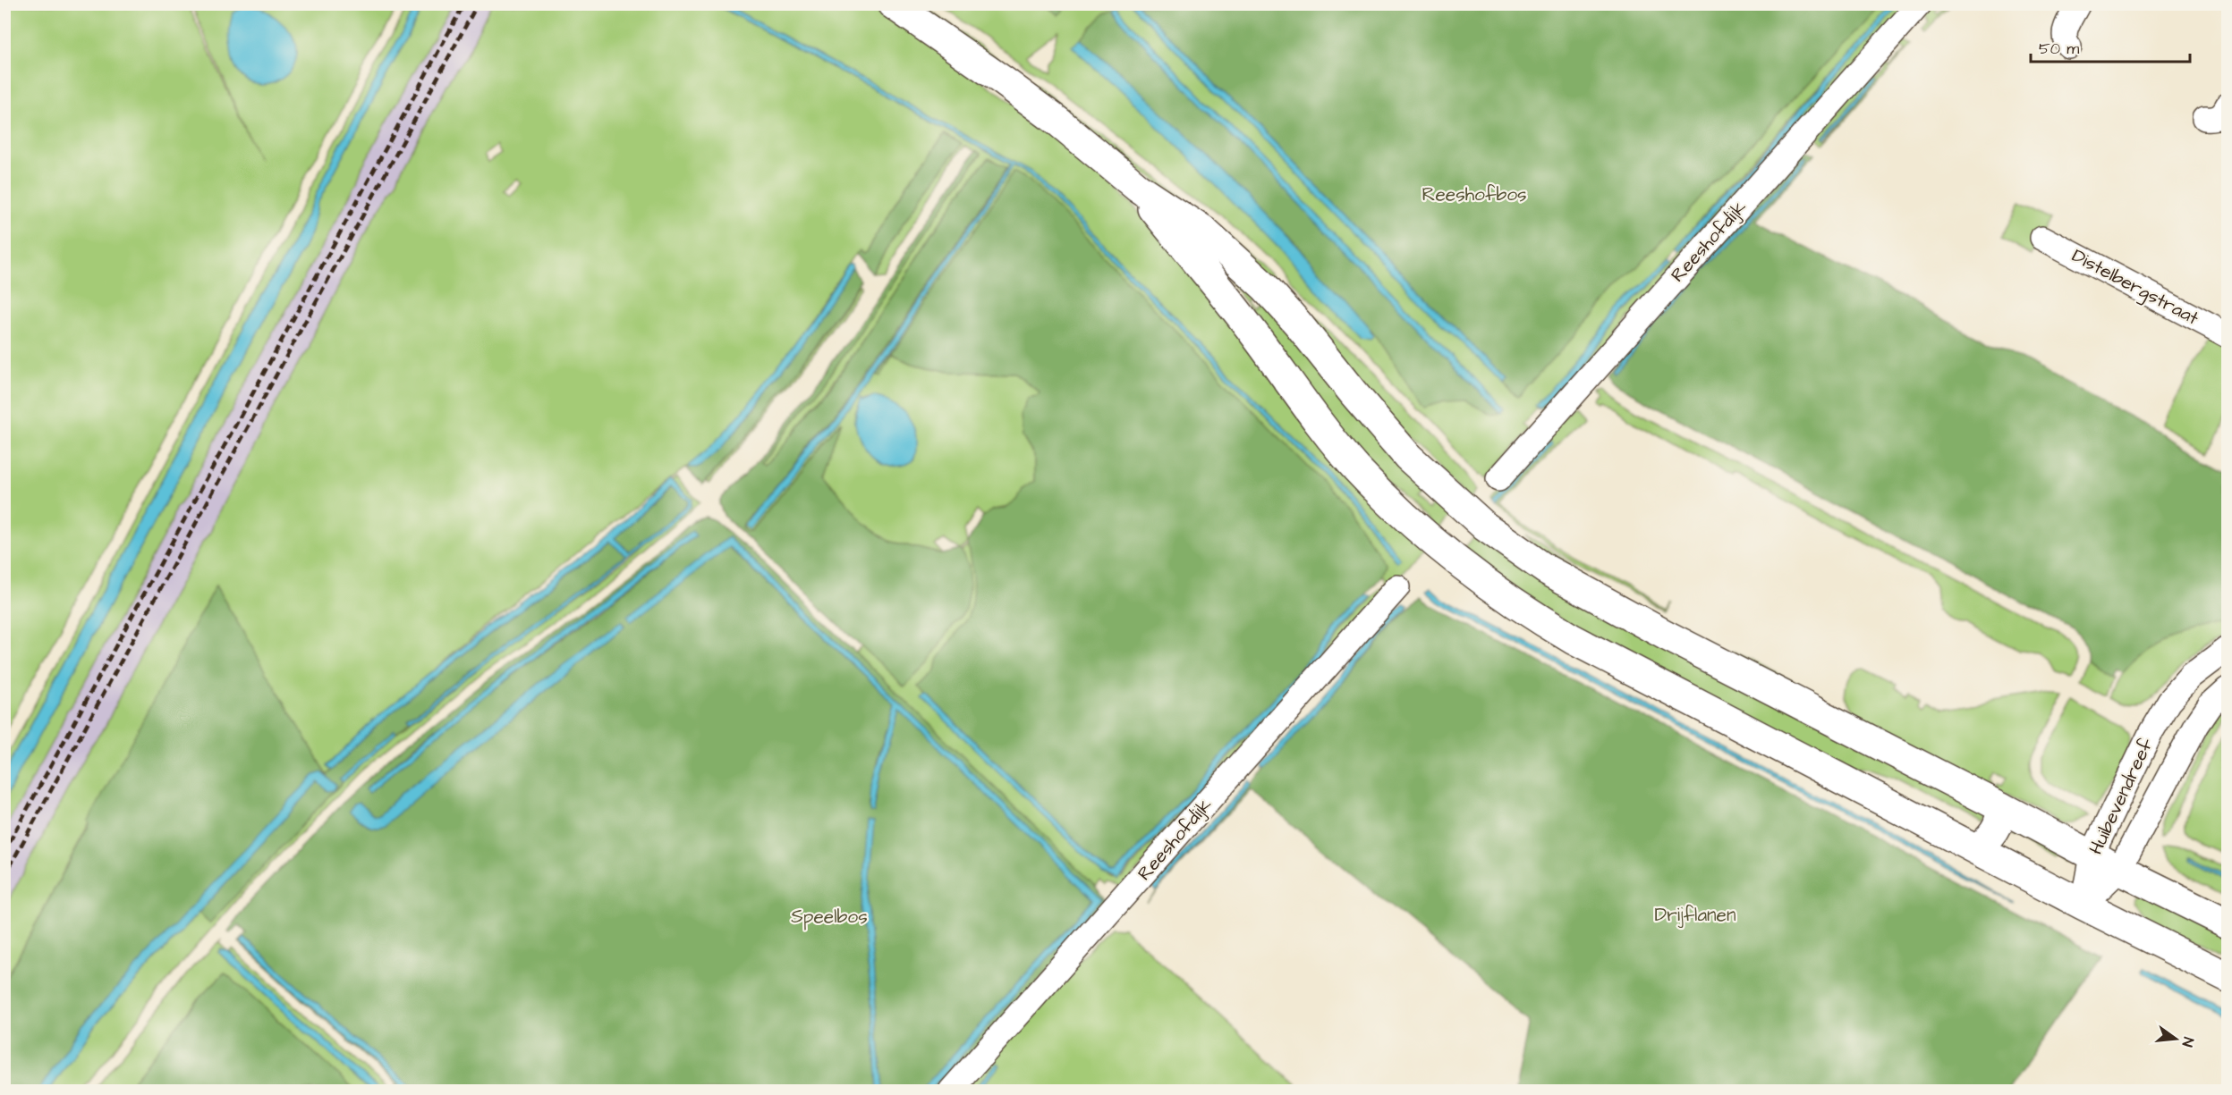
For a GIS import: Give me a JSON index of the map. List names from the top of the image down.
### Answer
{
  "streets": {
    "street": ["Reeshofdijk", "Distelbergstraat", "Huibevendreef"]
  },
  "parks": ["Reeshofbos", "Drijflanen", "Speelbos"],
  "scale_bar": "50 m",
  "north": "right"
}
